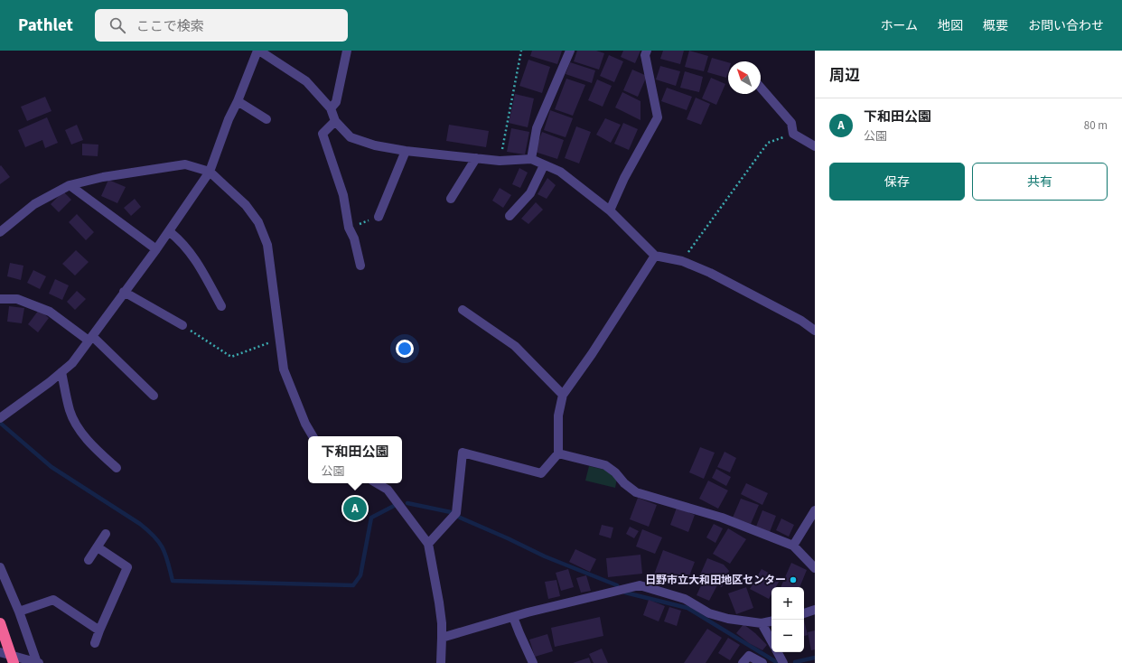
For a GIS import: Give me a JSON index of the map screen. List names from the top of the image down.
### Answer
{
  "places": ["日野市立大和田地区センター"],
  "north": "top left",
  "page": {
    "header": "Pathlet",
    "search": "ここで検索",
    "nav": [
      "ホーム",
      "地図",
      "概要",
      "お問い合わせ"
    ],
    "heading": "周辺",
    "list": [
      {
        "mark": "A",
        "name": "下和田公園",
        "note": "公園",
        "value": "80 m"
      }
    ],
    "buttons": ["保存", "共有"],
    "popup": ["下和田公園", "公園"],
    "pins": "A",
    "map_buttons": ["+", "−"]
  }
}
